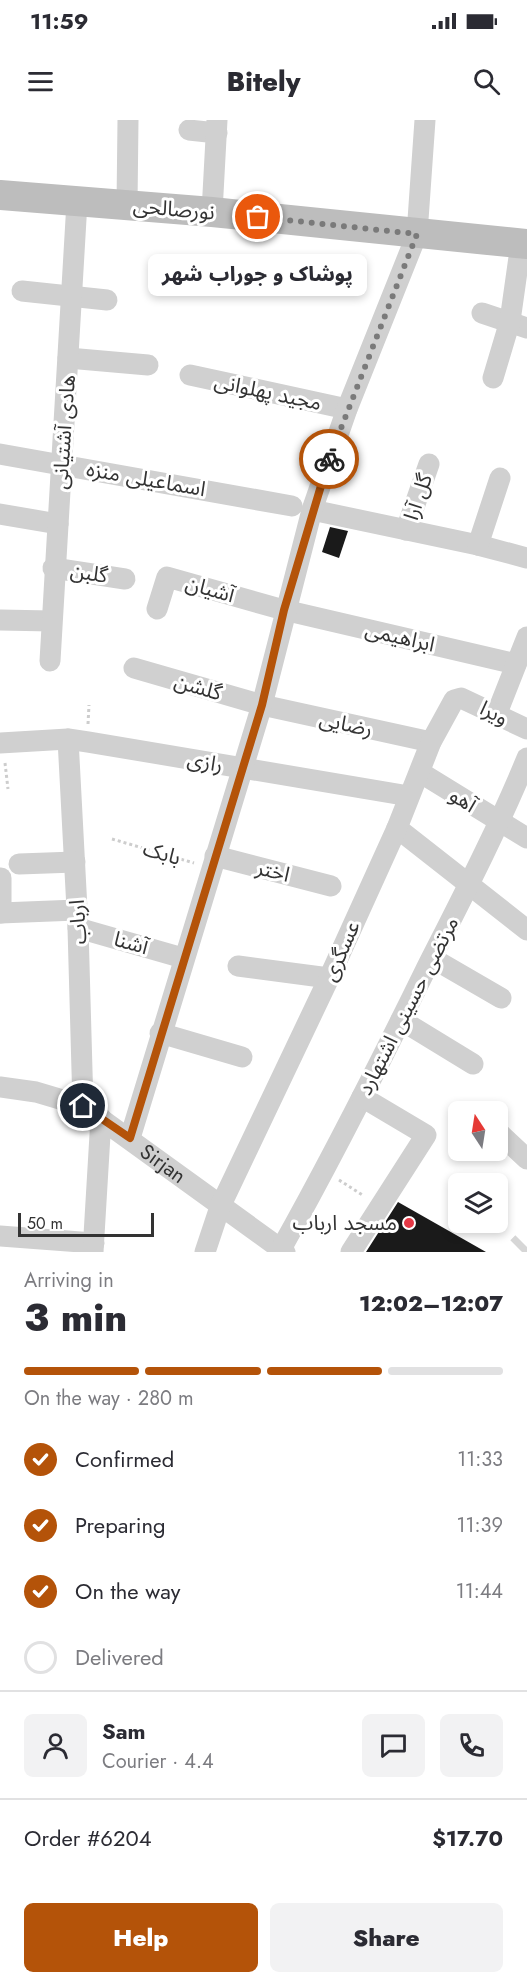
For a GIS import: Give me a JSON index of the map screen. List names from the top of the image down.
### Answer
{
  "streets": {
    "main road": ["نورصالحی"],
    "street": [
      "مجید پهلوانی",
      "هادی آشتیانی",
      "اسماعیلی منزه",
      "گل آرا",
      "گلبن",
      "آشیان",
      "ابراهیمی",
      "گلشن",
      "ویرا",
      "رضایی",
      "رازی",
      "آهو",
      "اختر",
      "ارباب",
      "آشنا",
      "عسگری",
      "مرتضی حسینی اشتهارد",
      "Sirjan"
    ],
    "path": ["بابک"]
  },
  "crossings": [
    ["نورصالحی", "هادی آشتیانی"],
    ["هادی آشتیانی", "اسماعیلی منزه"],
    ["هادی آشتیانی", "گلبن"],
    ["اسماعیلی منزه", "گل آرا"],
    ["آشیان", "ابراهیمی"],
    ["گلشن", "رضایی"],
    ["ویرا", "عسگری"],
    ["رضایی", "عسگری"],
    ["رازی", "ارباب"],
    ["رازی", "عسگری"],
    ["آهو", "مرتضی حسینی اشتهارد"],
    ["بابک", "اختر"],
    ["ارباب", "آشنا"],
    ["ارباب", "Sirjan"],
    ["عسگری", "Sirjan"],
    ["مرتضی حسینی اشتهارد", "Sirjan"]
  ],
  "places": ["پوشاک و جوراب شهر", "مسجد ارباب"],
  "scale_bar": "50 m",
  "north": "top",
  "page": {
    "status": "11:59",
    "header": "Bitely",
    "bubble": "پوشاک و جوراب شهر",
    "scale": "50 m",
    "heading": ["3 min", "Arriving in", "12:02–12:07"],
    "panel": [
      "Sam",
      "Courier · 4.4",
      "Order #6204",
      "$17.70"
    ],
    "bar": "On the way · 280 m",
    "list": [
      ["Confirmed", "11:33"],
      ["Preparing", "11:39"],
      ["On the way", "11:44"],
      "Delivered"
    ],
    "buttons": ["Help", "Share"]
  }
}
